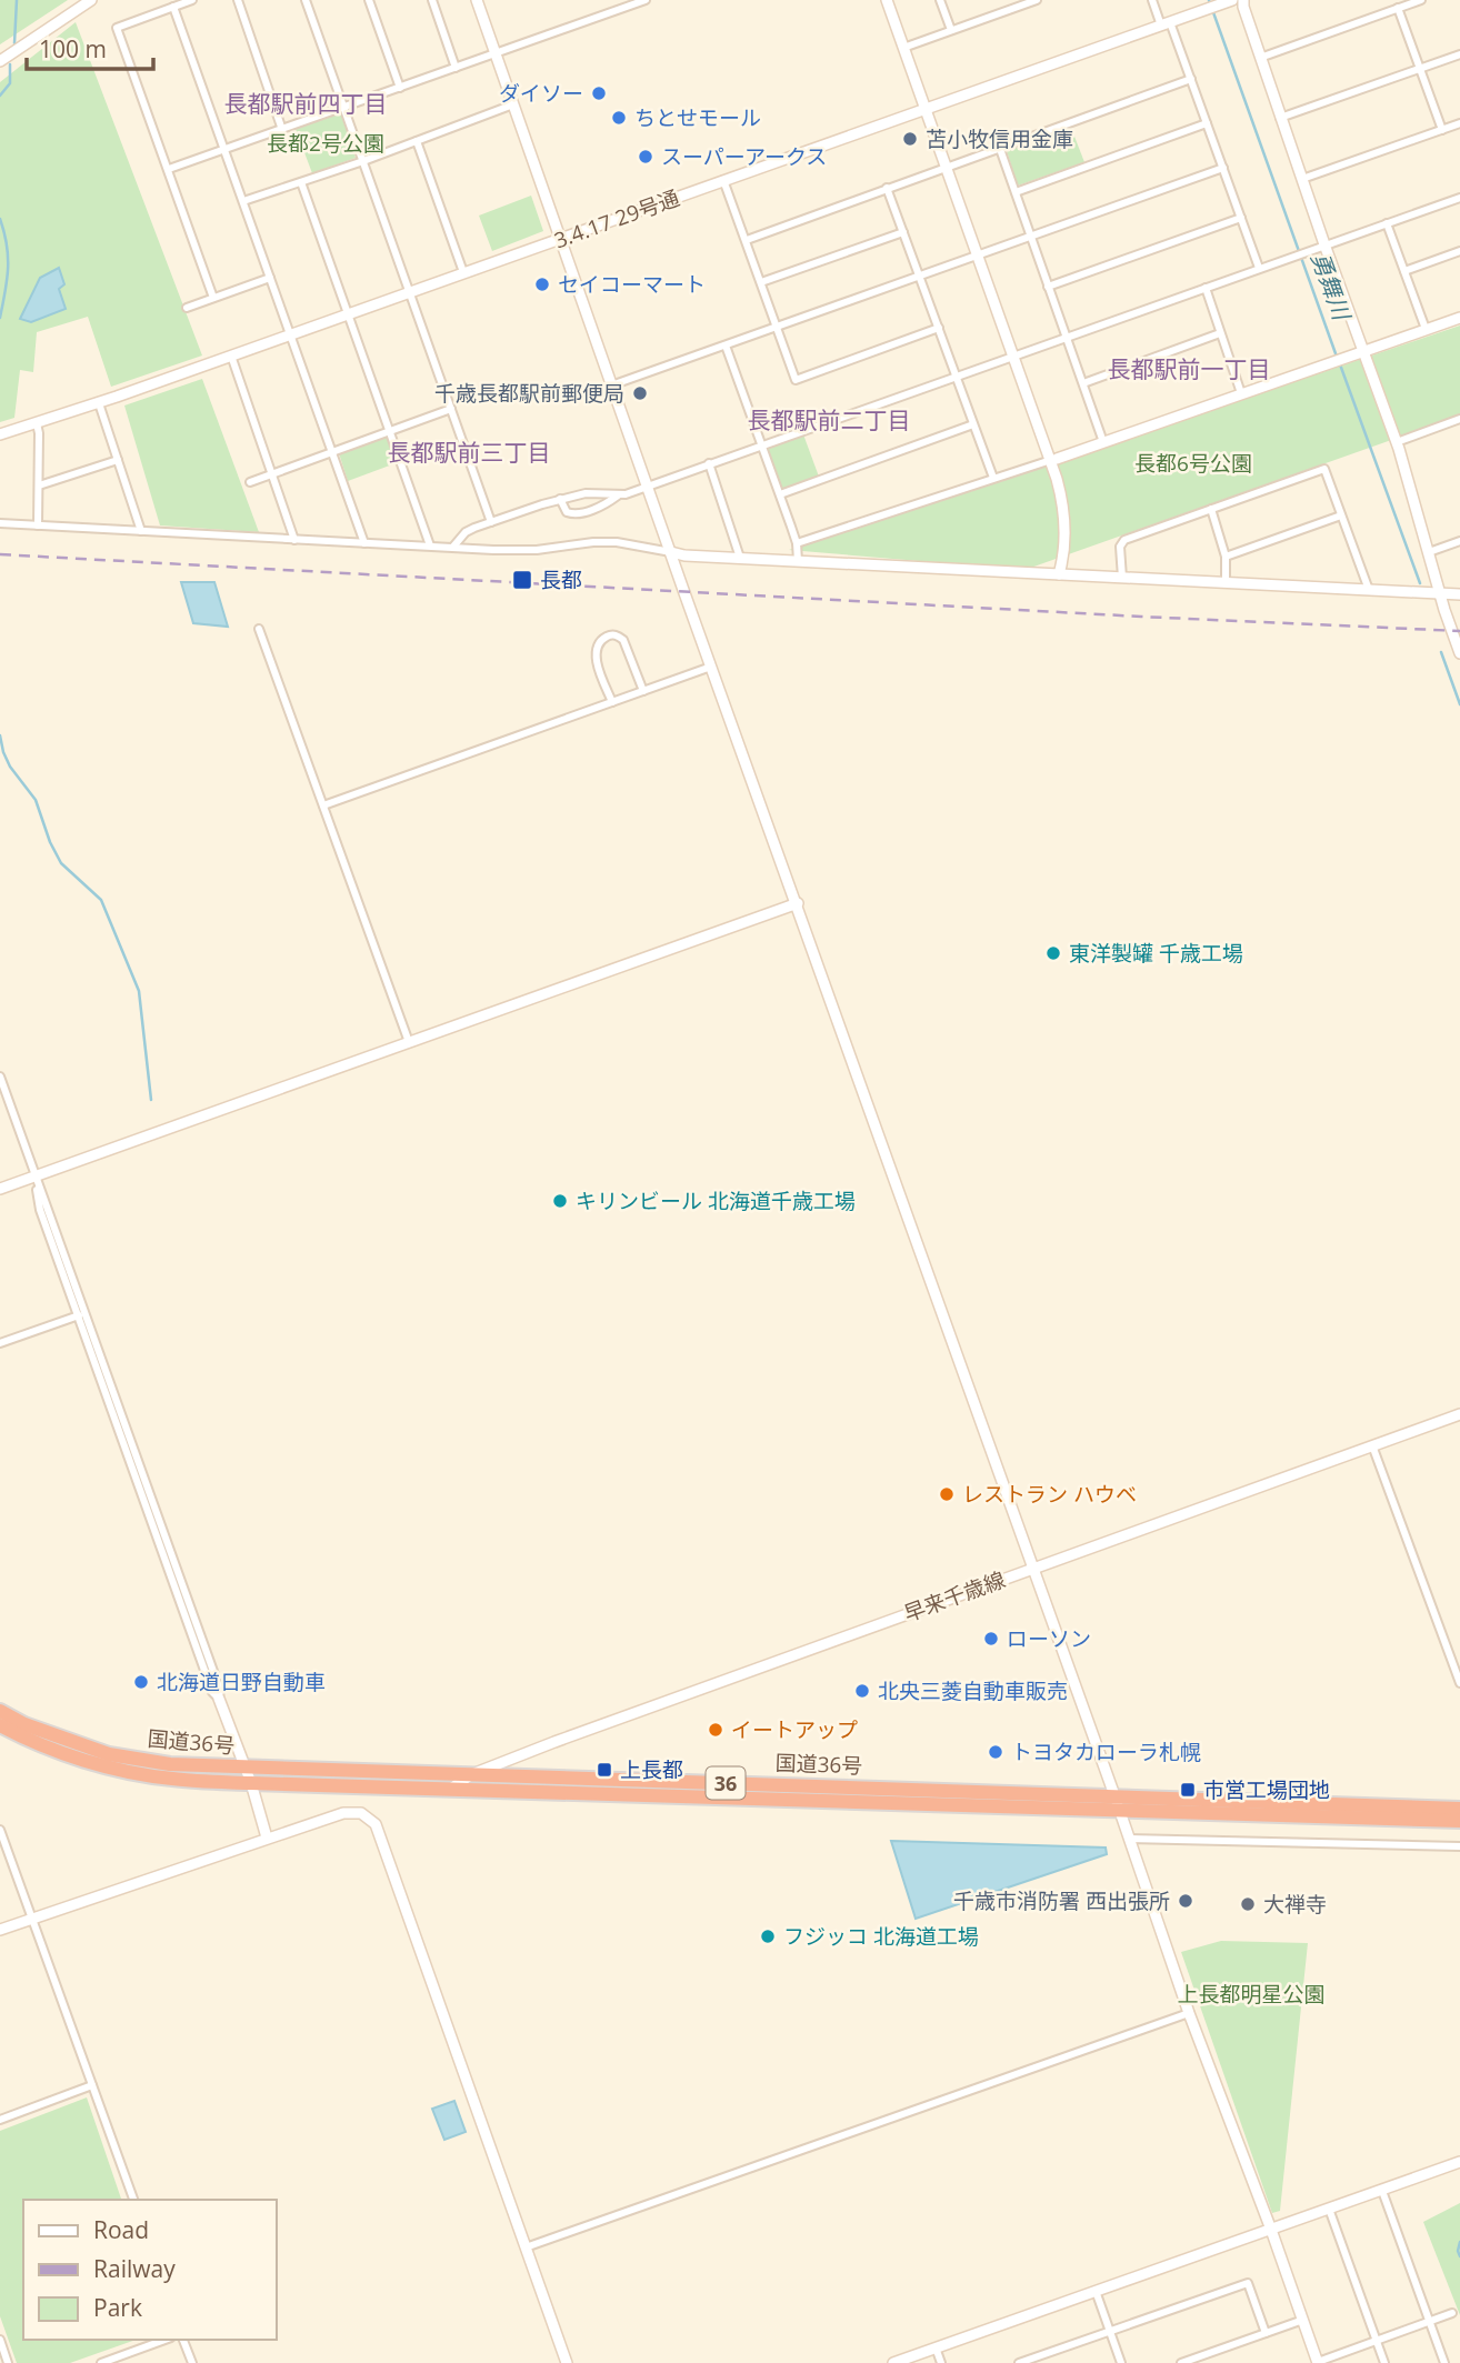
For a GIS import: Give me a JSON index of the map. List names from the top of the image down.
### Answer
{
  "streets": {
    "highway": ["国道36号", "36"],
    "street": ["3.4.17 29号通", "早来千歳線"]
  },
  "crossings": [
    ["早来千歳線", "国道36号"]
  ],
  "districts": [
    "長都駅前四丁目",
    "長都駅前一丁目",
    "長都駅前二丁目",
    "長都駅前三丁目"
  ],
  "water": ["勇舞川"],
  "parks": ["長都2号公園", "長都6号公園", "上長都明星公園"],
  "places": {
    "other": [
      "ダイソー",
      "ちとせモール",
      "苫小牧信用金庫",
      "スーパーアークス",
      "セイコーマート",
      "千歳長都駅前郵便局",
      "東洋製罐 千歳工場",
      "キリンビール 北海道千歳工場",
      "レストラン ハウベ",
      "ローソン",
      "北海道日野自動車",
      "北央三菱自動車販売",
      "イートアップ",
      "トヨタカローラ札幌",
      "千歳市消防署 西出張所",
      "大禅寺",
      "フジッコ 北海道工場"
    ],
    "transit": ["長都", "上長都", "市営工場団地"]
  },
  "legend": ["Road", "Railway", "Park"],
  "scale_bar": "100 m"
}
